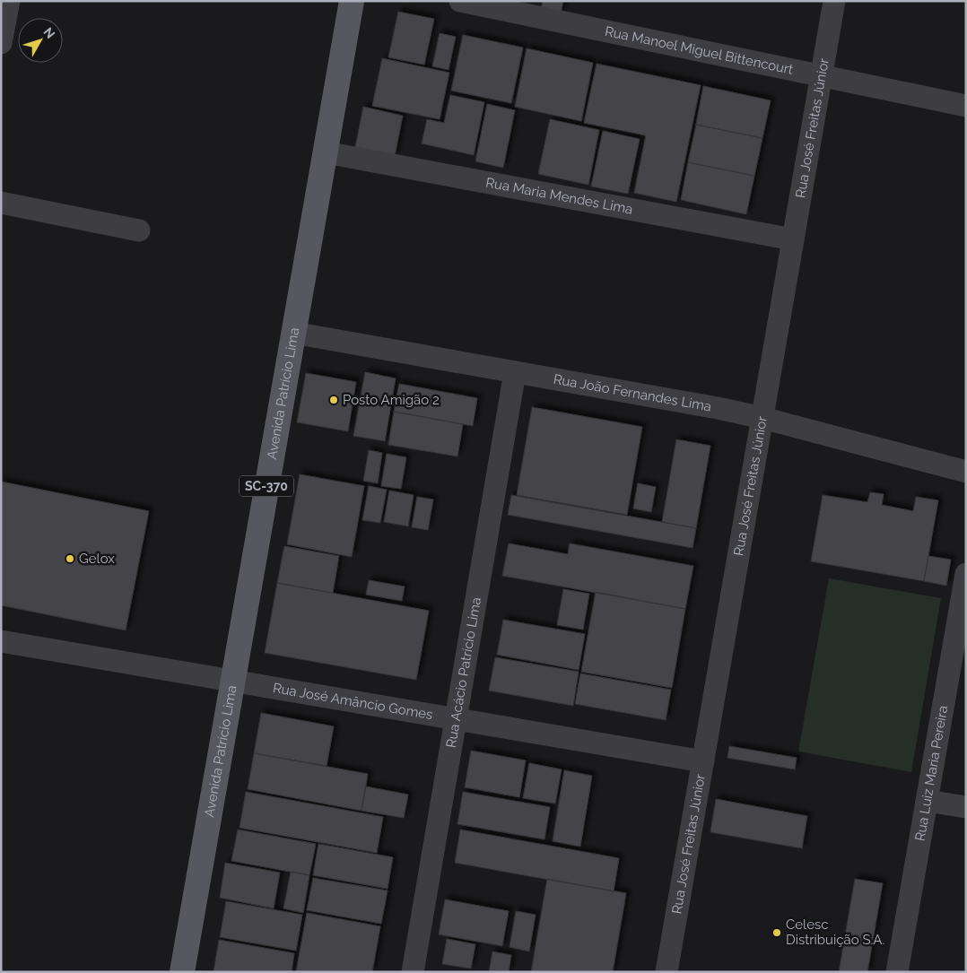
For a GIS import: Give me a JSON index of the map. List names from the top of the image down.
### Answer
{
  "streets": {
    "main road": ["Avenida Patrício Lima", "SC-370"],
    "street": [
      "Rua Manoel Miguel Bittencourt",
      "Rua José Freitas Júnior",
      "Rua Maria Mendes Lima",
      "Rua João Fernandes Lima",
      "Rua Acácio Patrício Lima",
      "Rua José Amâncio Gomes",
      "Rua Luiz Maria Pereira"
    ]
  },
  "crossings": [
    ["Rua Manoel Miguel Bittencourt", "Rua José Freitas Júnior"],
    ["Rua José Freitas Júnior", "Rua Maria Mendes Lima"],
    ["Rua José Freitas Júnior", "Rua João Fernandes Lima"],
    ["Rua José Freitas Júnior", "Rua José Amâncio Gomes"],
    ["Rua Maria Mendes Lima", "Avenida Patrício Lima"],
    ["Rua João Fernandes Lima", "Avenida Patrício Lima"],
    ["Rua João Fernandes Lima", "Rua Acácio Patrício Lima"],
    ["Avenida Patrício Lima", "Rua José Amâncio Gomes"],
    ["Rua Acácio Patrício Lima", "Rua José Amâncio Gomes"]
  ],
  "places": ["Posto Amigão 2", "Gelox", "Celesc Distribuição S.A."],
  "north": "top right"
}
